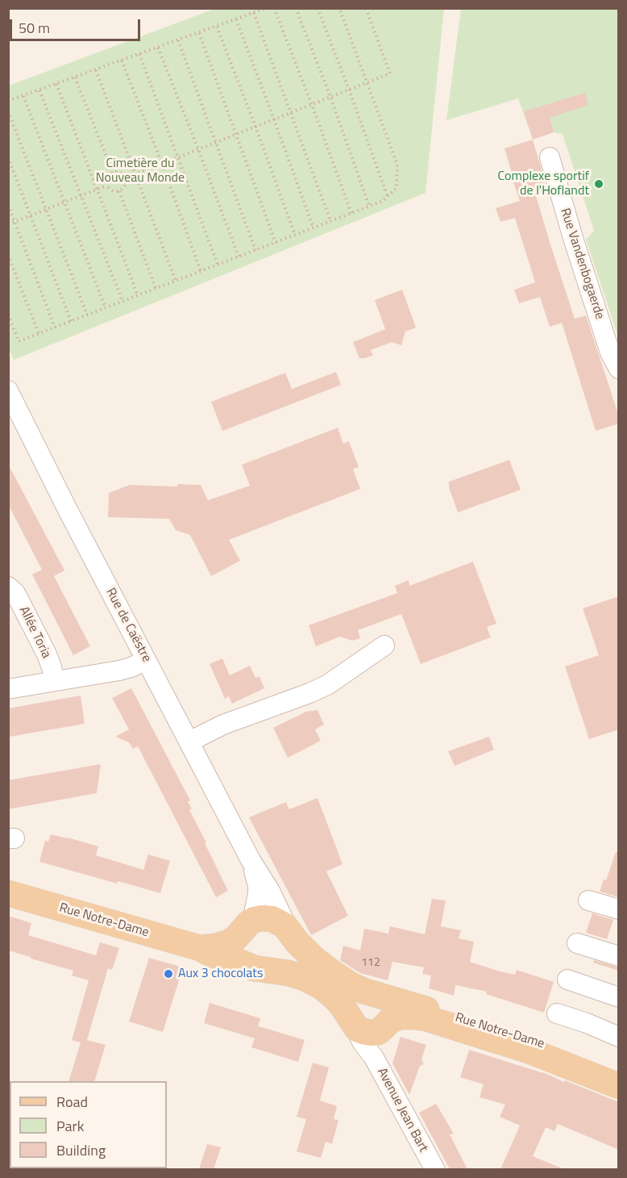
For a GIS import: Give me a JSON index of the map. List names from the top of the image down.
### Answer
{
  "streets": {
    "main road": ["Rue Notre-Dame"],
    "street": [
      "Rue Vandenbogaerde",
      "Rue de Caëstre",
      "Allée Toria",
      "Avenue Jean Bart"
    ]
  },
  "crossings": [
    ["Rue de Caëstre", "Rue Notre-Dame"],
    ["Rue Notre-Dame", "Avenue Jean Bart"]
  ],
  "parks": ["Cimetière du Nouveau Monde"],
  "places": ["Complexe sportif de l'Hoflandt", "Aux 3 chocolats"],
  "house_numbers": ["112"],
  "legend": ["Road", "Park", "Building"],
  "scale_bar": "50 m"
}
